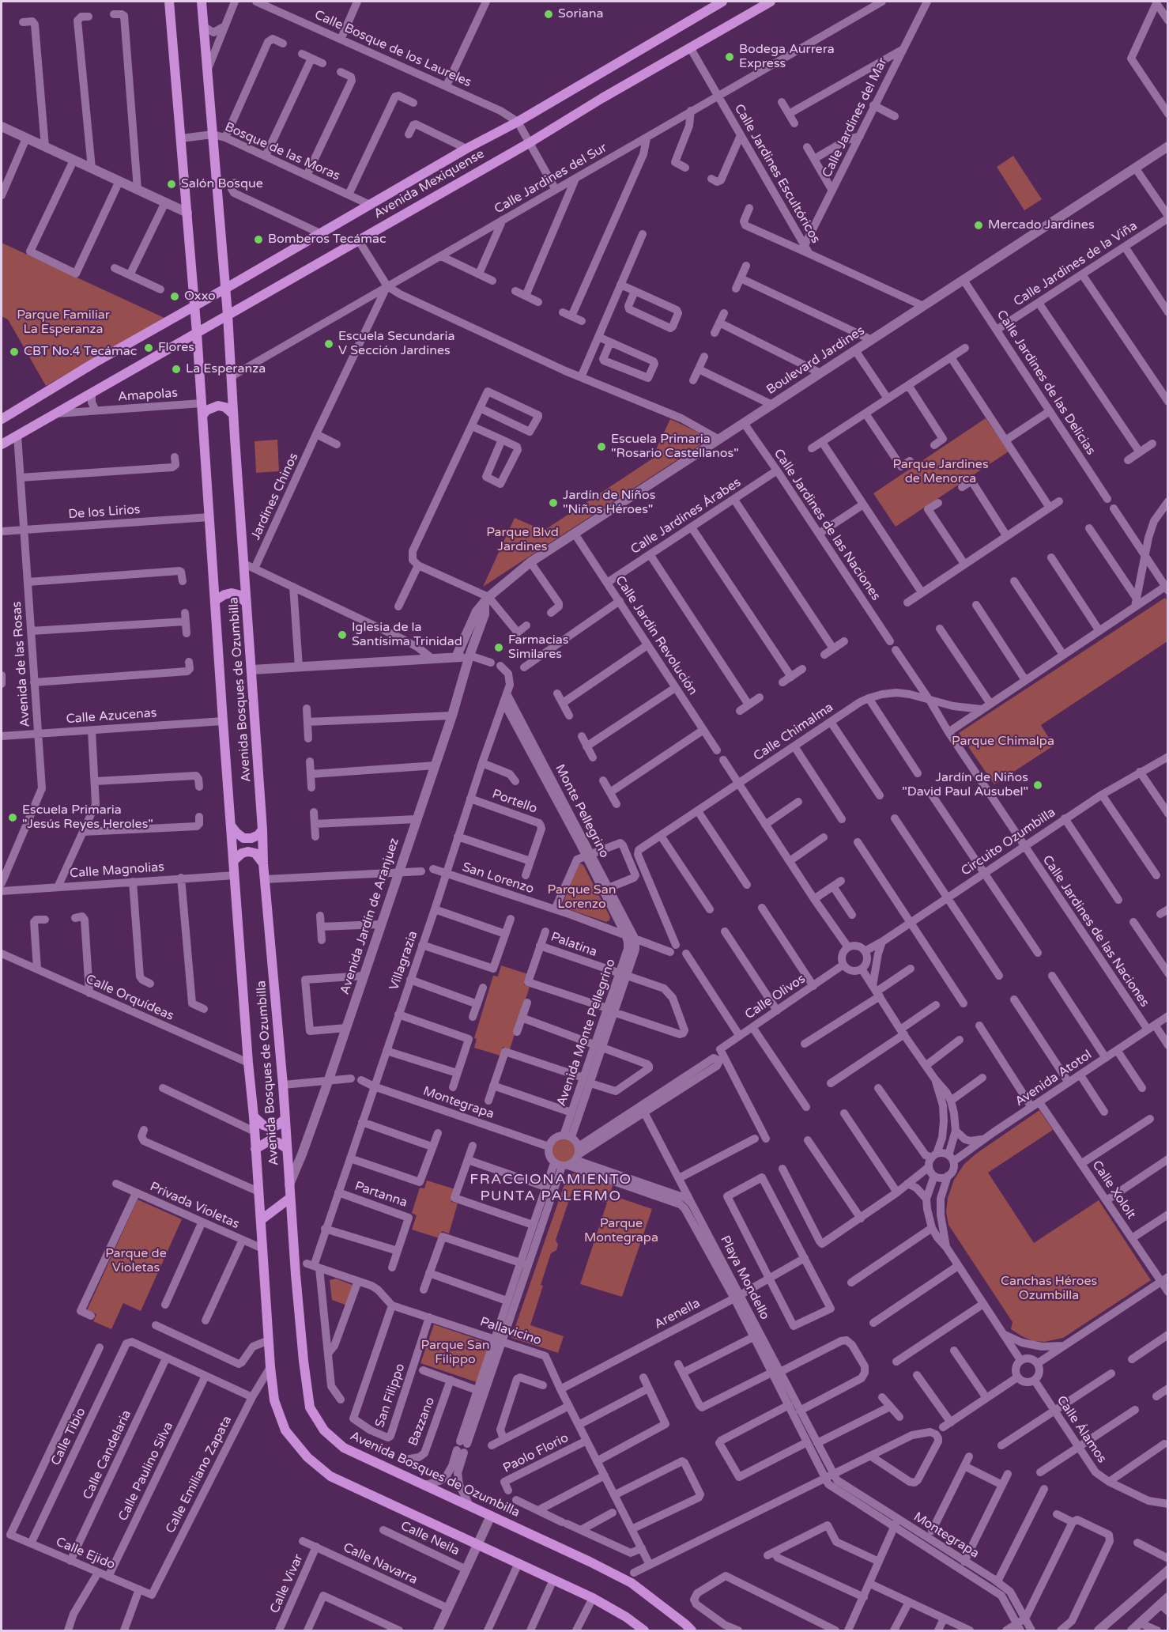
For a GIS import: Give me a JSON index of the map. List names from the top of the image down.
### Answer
{
  "streets": {
    "main road": ["Avenida Mexiquense", "Avenida Bosques de Ozumbilla"],
    "street": [
      "Calle Bosque de los Laureles",
      "Calle Jardines del Mar",
      "Bosque de las Moras",
      "Calle Jardines Escultóricos",
      "Calle Jardines del Sur",
      "Calle Jardines de la Viña",
      "Boulevard Jardines",
      "Calle Jardines de las Delicias",
      "Amapolas",
      "Jardines Chinos",
      "De los Lirios",
      "Calle Jardines Árabes",
      "Calle Jardines de las Naciones",
      "Calle Jardín Revolución",
      "Avenida de las Rosas",
      "Calle Azucenas",
      "Calle Chimalma",
      "Portello",
      "Monte Pellegrino",
      "Circuito Ozumbilla",
      "Calle Magnolias",
      "San Lorenzo",
      "Avenida Jardín de Aranjuez",
      "Palatina",
      "Villagrazia",
      "Calle Olivos",
      "Calle Orquídeas",
      "Avenida Monte Pellegrino",
      "Avenida Atotol",
      "Montegrapa",
      "Calle Xololt",
      "Partanna",
      "Privada Violetas",
      "Playa Mondello",
      "Arenella",
      "Pallavicino",
      "San Filippo",
      "Bazzano",
      "Calle Álamos",
      "Calle Tibio",
      "Paolo Florio",
      "Calle Candelaria",
      "Calle Paulino Silva",
      "Calle Emiliano Zapata",
      "Calle Neila",
      "Calle Ejido",
      "Calle Navarra",
      "Calle Vivar"
    ]
  },
  "crossings": [
    ["Calle Bosque de los Laureles", "Avenida Mexiquense"],
    ["Calle Jardines del Mar", "Calle Jardines Escultóricos"],
    ["Bosque de las Moras", "Avenida Mexiquense"],
    ["Bosque de las Moras", "Avenida Bosques de Ozumbilla"],
    ["Calle Jardines Escultóricos", "Calle Jardines del Sur"],
    ["Calle Jardines Escultóricos", "Avenida Mexiquense"],
    ["Calle Jardines Escultóricos", "Boulevard Jardines"],
    ["Calle Jardines del Sur", "Jardines Chinos"],
    ["Calle Jardines del Sur", "Avenida Bosques de Ozumbilla"],
    ["Avenida Mexiquense", "Amapolas"],
    ["Avenida Mexiquense", "Avenida de las Rosas"],
    ["Avenida Mexiquense", "Avenida Bosques de Ozumbilla"],
    ["Calle Jardines de la Viña", "Calle Jardines de las Delicias"],
    ["Boulevard Jardines", "Calle Jardines de las Delicias"],
    ["Boulevard Jardines", "Calle Jardines de las Naciones"],
    ["Boulevard Jardines", "Calle Jardín Revolución"],
    ["Boulevard Jardines", "Avenida Jardín de Aranjuez"],
    ["Amapolas", "Avenida Bosques de Ozumbilla"],
    ["De los Lirios", "Avenida de las Rosas"],
    ["De los Lirios", "Avenida Bosques de Ozumbilla"],
    ["Calle Jardines Árabes", "Calle Jardines de las Naciones"],
    ["Calle Jardines Árabes", "Calle Jardín Revolución"],
    ["Calle Jardines de las Naciones", "Calle Chimalma"],
    ["Calle Jardines de las Naciones", "Circuito Ozumbilla"],
    ["Calle Jardines de las Naciones", "Avenida Atotol"],
    ["Avenida de las Rosas", "Calle Azucenas"],
    ["Avenida Bosques de Ozumbilla", "Calle Azucenas"],
    ["Avenida Bosques de Ozumbilla", "Calle Magnolias"],
    ["Avenida Bosques de Ozumbilla", "Avenida Jardín de Aranjuez"],
    ["Avenida Bosques de Ozumbilla", "Calle Orquídeas"],
    ["Avenida Bosques de Ozumbilla", "Privada Violetas"],
    ["Avenida Bosques de Ozumbilla", "Calle Emiliano Zapata"],
    ["Calle Chimalma", "San Lorenzo"],
    ["Portello", "Villagrazia"],
    ["Monte Pellegrino", "San Lorenzo"],
    ["Monte Pellegrino", "Villagrazia"],
    ["Monte Pellegrino", "Avenida Monte Pellegrino"],
    ["Circuito Ozumbilla", "Calle Olivos"],
    ["San Lorenzo", "Villagrazia"],
    ["San Lorenzo", "Avenida Monte Pellegrino"],
    ["Palatina", "Avenida Monte Pellegrino"],
    ["Villagrazia", "Montegrapa"],
    ["Villagrazia", "Partanna"],
    ["Villagrazia", "Pallavicino"],
    ["Avenida Monte Pellegrino", "Montegrapa"],
    ["Avenida Monte Pellegrino", "Playa Mondello"],
    ["Avenida Atotol", "Calle Xololt"],
    ["Montegrapa", "Playa Mondello"],
    ["Playa Mondello", "Arenella"],
    ["Arenella", "Pallavicino"],
    ["Pallavicino", "San Filippo"],
    ["Pallavicino", "Paolo Florio"],
    ["Calle Tibio", "Calle Candelaria"],
    ["Calle Tibio", "Calle Ejido"],
    ["Calle Candelaria", "Calle Ejido"],
    ["Calle Paulino Silva", "Calle Ejido"],
    ["Calle Emiliano Zapata", "Calle Ejido"],
    ["Calle Navarra", "Calle Vivar"]
  ],
  "districts": ["FRACCIONAMIENTO PUNTA PALERMO"],
  "parks": [
    "Parque Familiar La Esperanza",
    "Parque Jardines de Menorca",
    "Parque Blvd Jardines",
    "Parque Chimalpa",
    "Parque San Lorenzo",
    "Parque Montegrapa",
    "Parque de Violetas",
    "Canchas Héroes Ozumbilla",
    "Parque San Filippo"
  ],
  "places": [
    "Soriana",
    "Bodega Aurrera Express",
    "Salón Bosque",
    "Mercado Jardines",
    "Bomberos Tecámac",
    "Oxxo",
    "Escuela Secundaria V Sección Jardines",
    "Flores",
    "CBT No.4 Tecámac",
    "La Esperanza",
    "Escuela Primaria \"Rosario Castellanos\"",
    "Jardín de Niños \"Niños Héroes\"",
    "Iglesia de la Santísima Trinidad",
    "Farmacias Similares",
    "Jardín de Niños \"David Paul Ausubel\"",
    "Escuela Primaria \"Jesús Reyes Heroles\""
  ]
}
